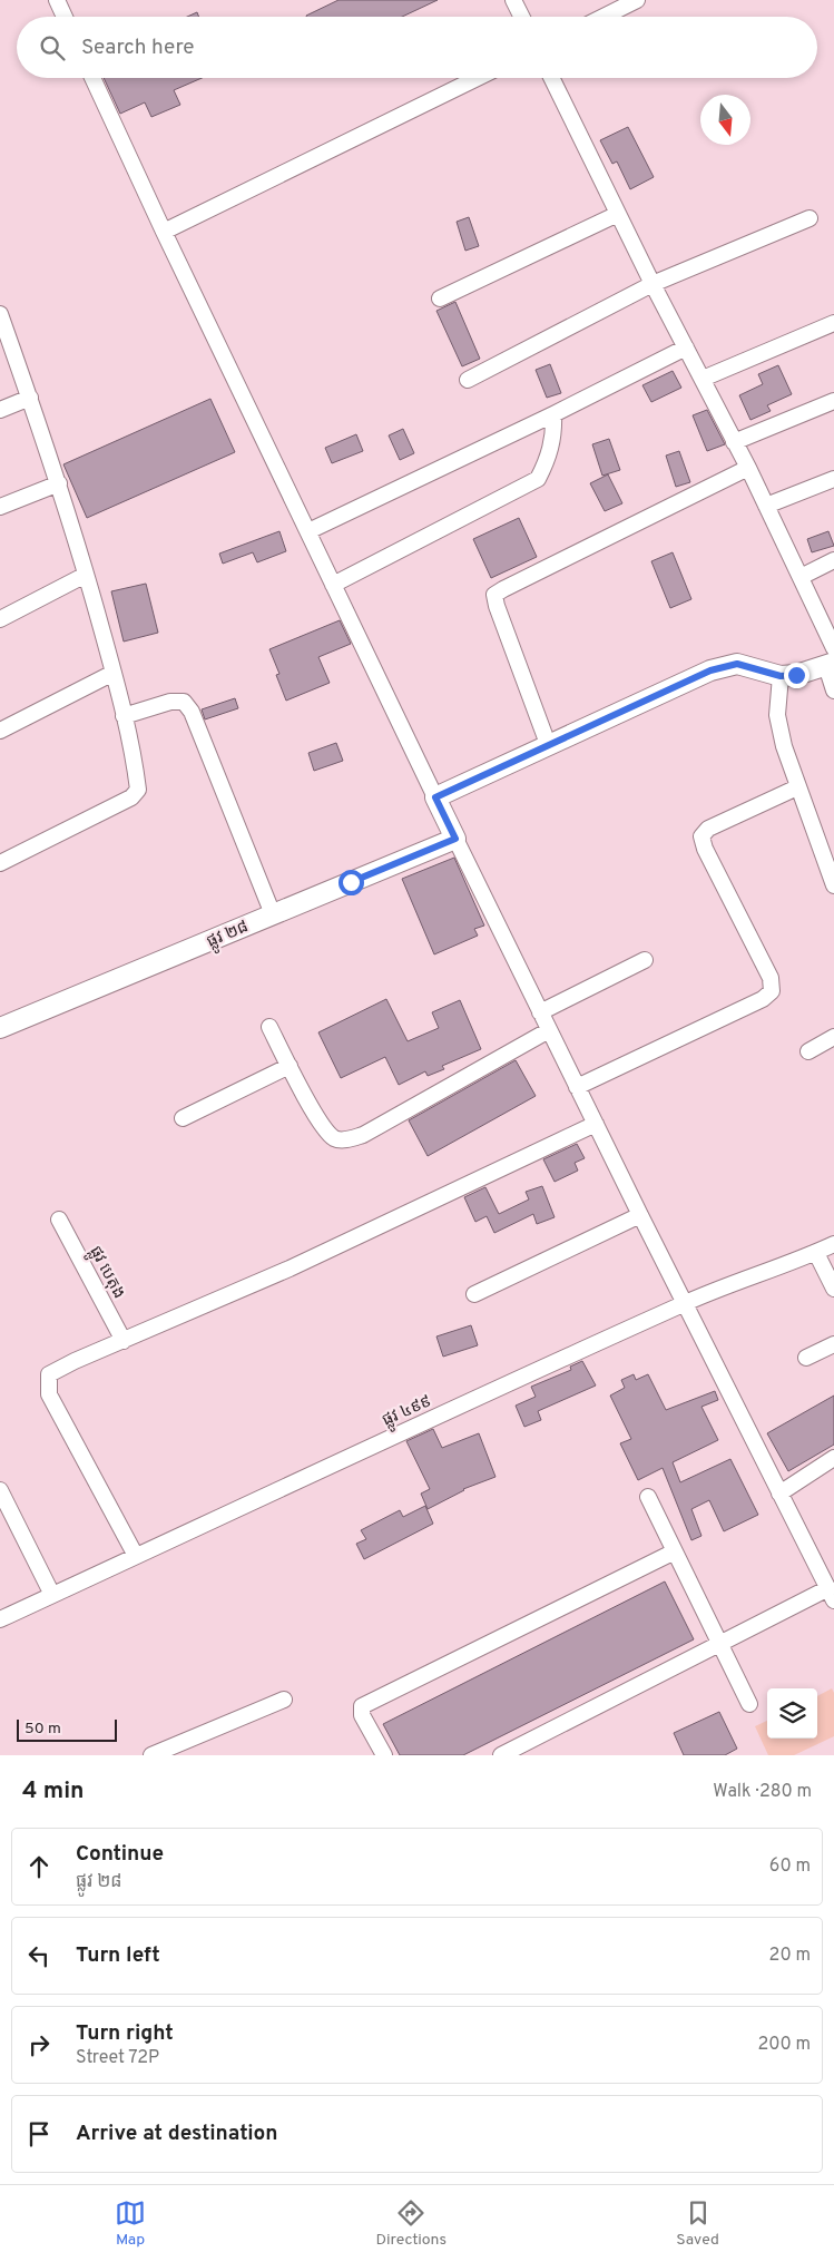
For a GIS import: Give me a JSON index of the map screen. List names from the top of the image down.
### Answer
{
  "streets": {
    "street": ["ផ្លូវ ២៨", "ផ្លូវ បេតុង", "ផ្លូវ ៤៩៩"]
  },
  "scale_bar": "50 m",
  "north": "bottom",
  "page": {
    "search": "Search here",
    "scale": "50 m",
    "heading": ["4 min", "Walk · 280 m"],
    "list": [
      ["Continue", "ផ្លូវ ២៨", "60 m"],
      ["Turn left", "20 m"],
      ["Turn right", "Street 72P", "200 m"],
      "Arrive at destination"
    ],
    "nav": ["Map", "Directions", "Saved"]
  }
}
